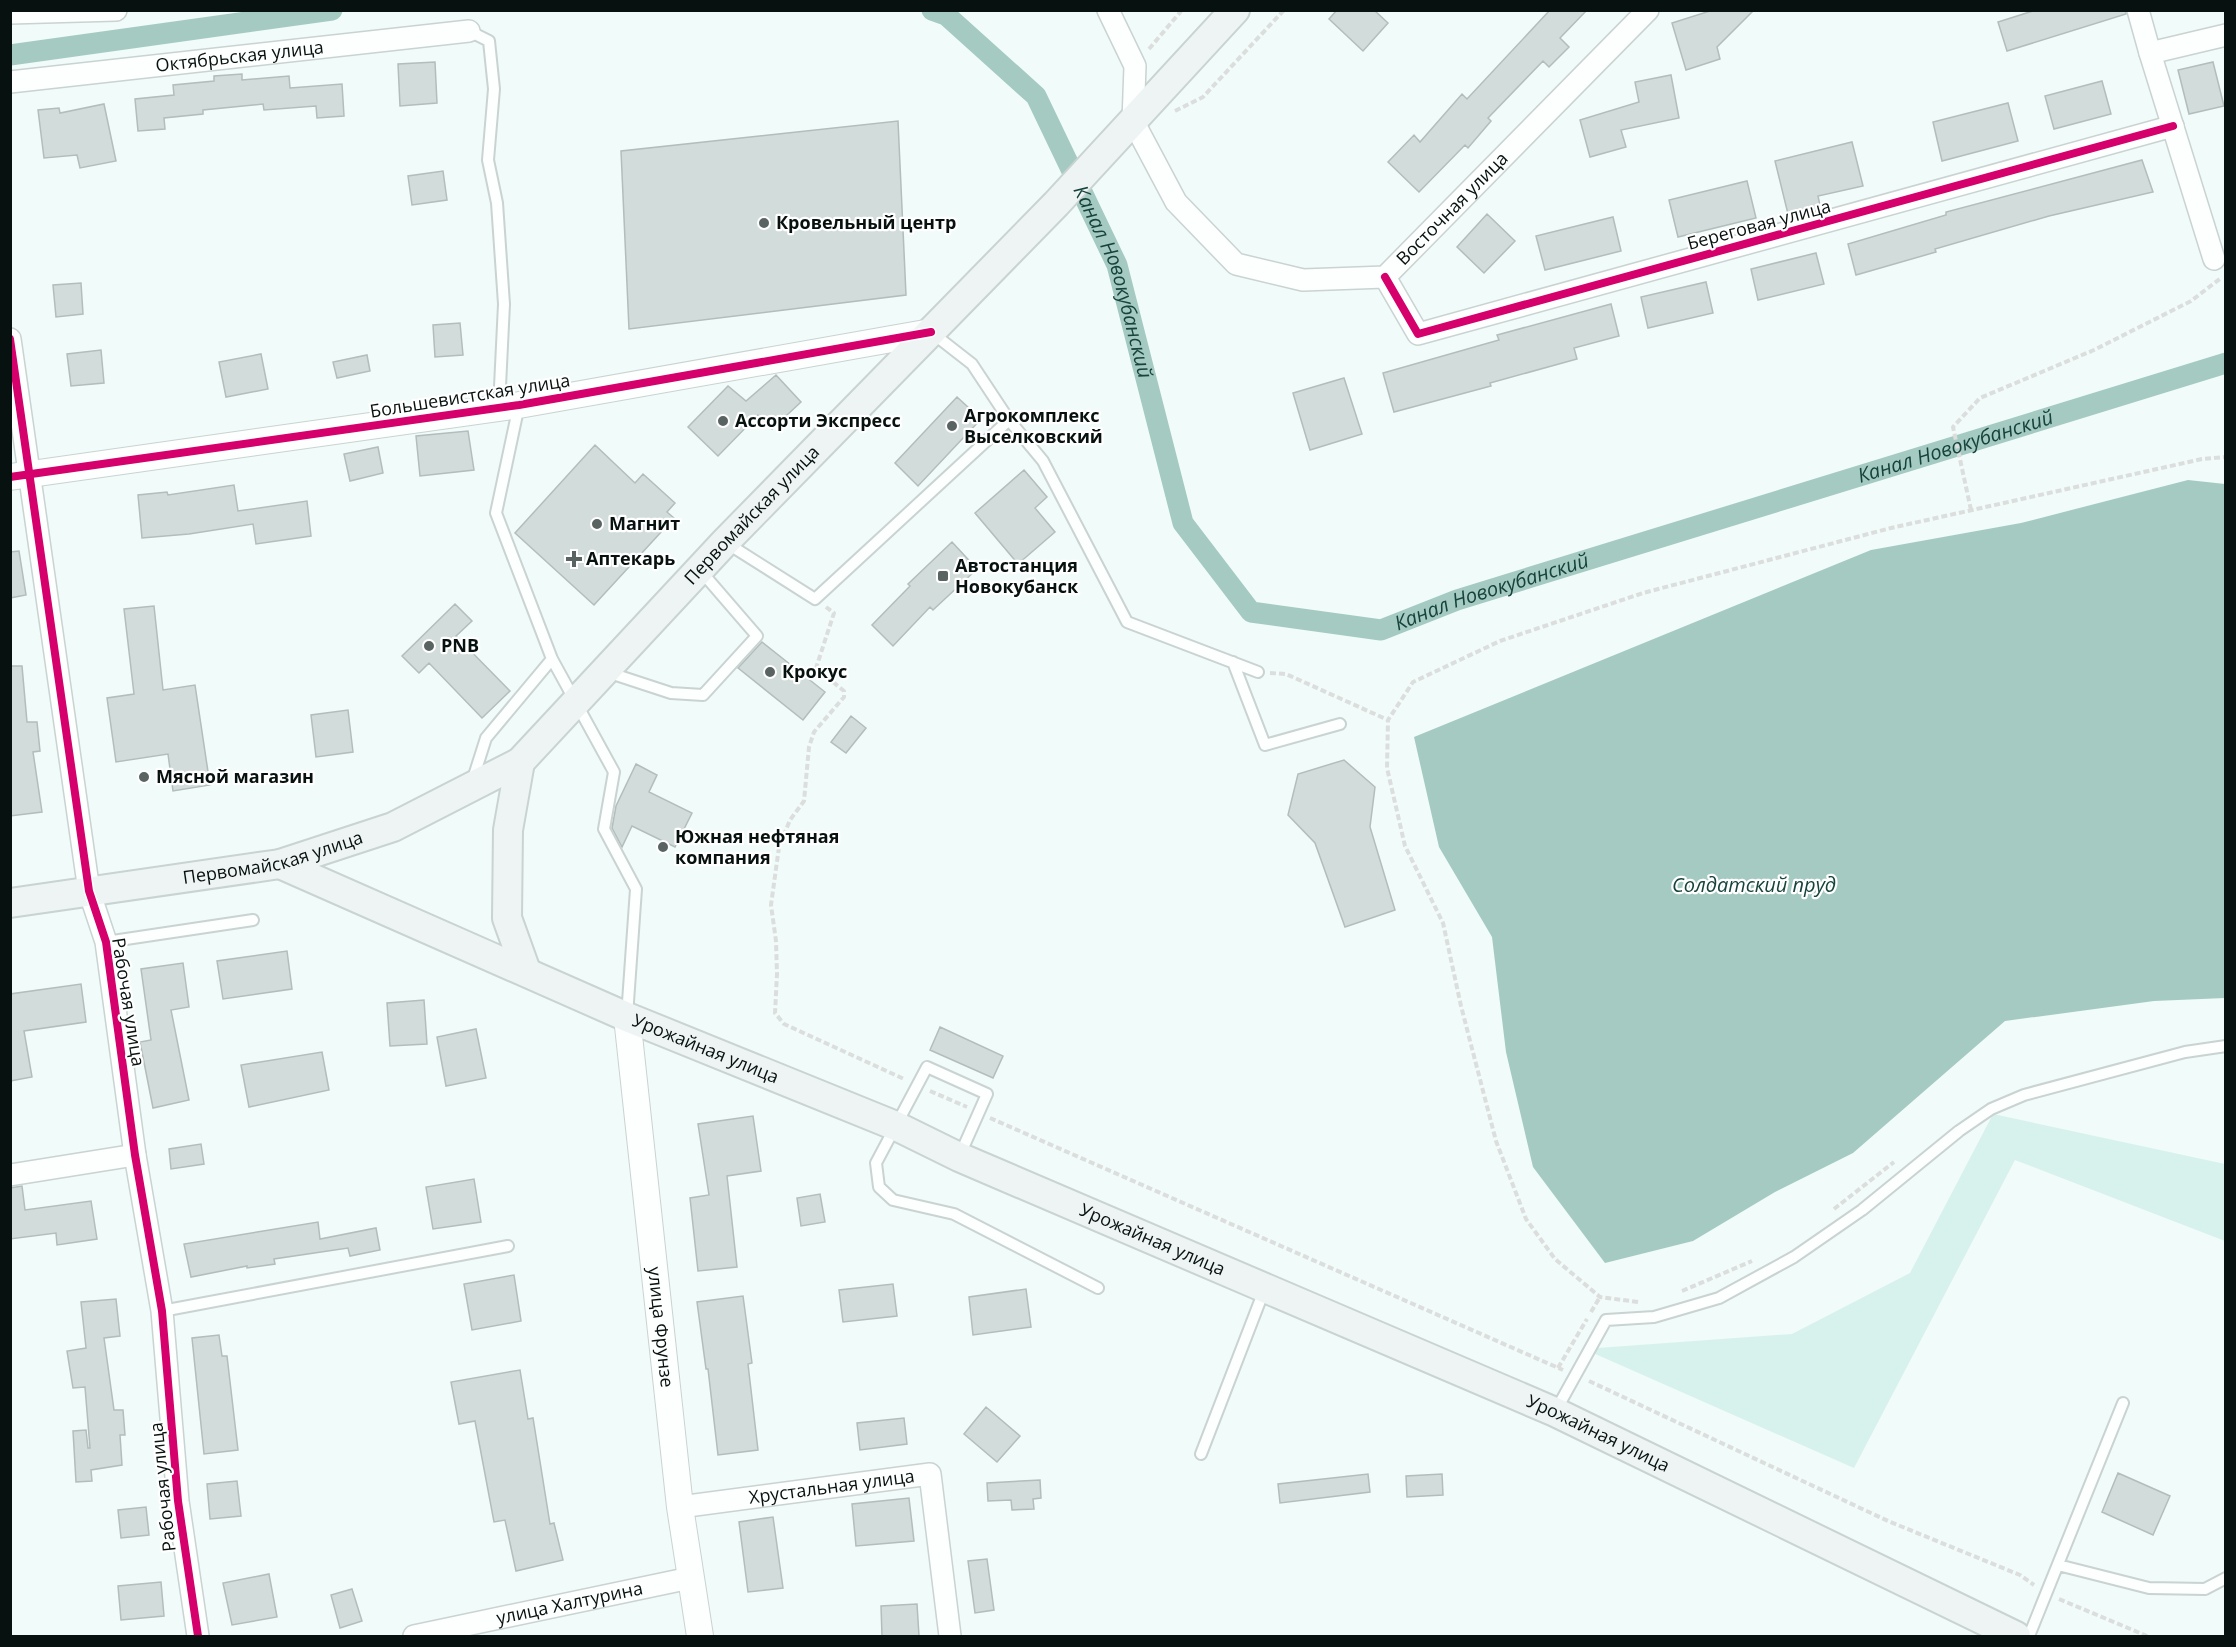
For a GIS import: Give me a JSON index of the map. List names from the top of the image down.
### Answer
{
  "streets": {
    "main road": ["Первомайская улица", "Урожайная улица"],
    "street": [
      "Октябрьская улица",
      "Восточная улица",
      "Береговая улица",
      "Большевистская улица",
      "Рабочая улица",
      "улица Фрунзе",
      "Хрустальная улица",
      "улица Халтурина"
    ]
  },
  "crossings": [
    ["Восточная улица", "Береговая улица"],
    ["Восточная улица", "Первомайская улица"],
    ["Большевистская улица", "Первомайская улица"],
    ["Большевистская улица", "Рабочая улица"],
    ["Первомайская улица", "Рабочая улица"],
    ["Первомайская улица", "Урожайная улица"],
    ["Урожайная улица", "улица Фрунзе"],
    ["улица Фрунзе", "Хрустальная улица"],
    ["улица Фрунзе", "улица Халтурина"]
  ],
  "water": ["Канал Новокубанский", "Солдатский пруд"],
  "places": {
    "other": [
      "Кровельный центр",
      "Ассорти Экспресс",
      "Агрокомплекс Выселковский",
      "Магнит",
      "PNB",
      "Крокус",
      "Мясной магазин",
      "Южная нефтяная компания"
    ],
    "health": ["Аптекарь"],
    "transit": ["Автостанция Новокубанск"]
  }
}
